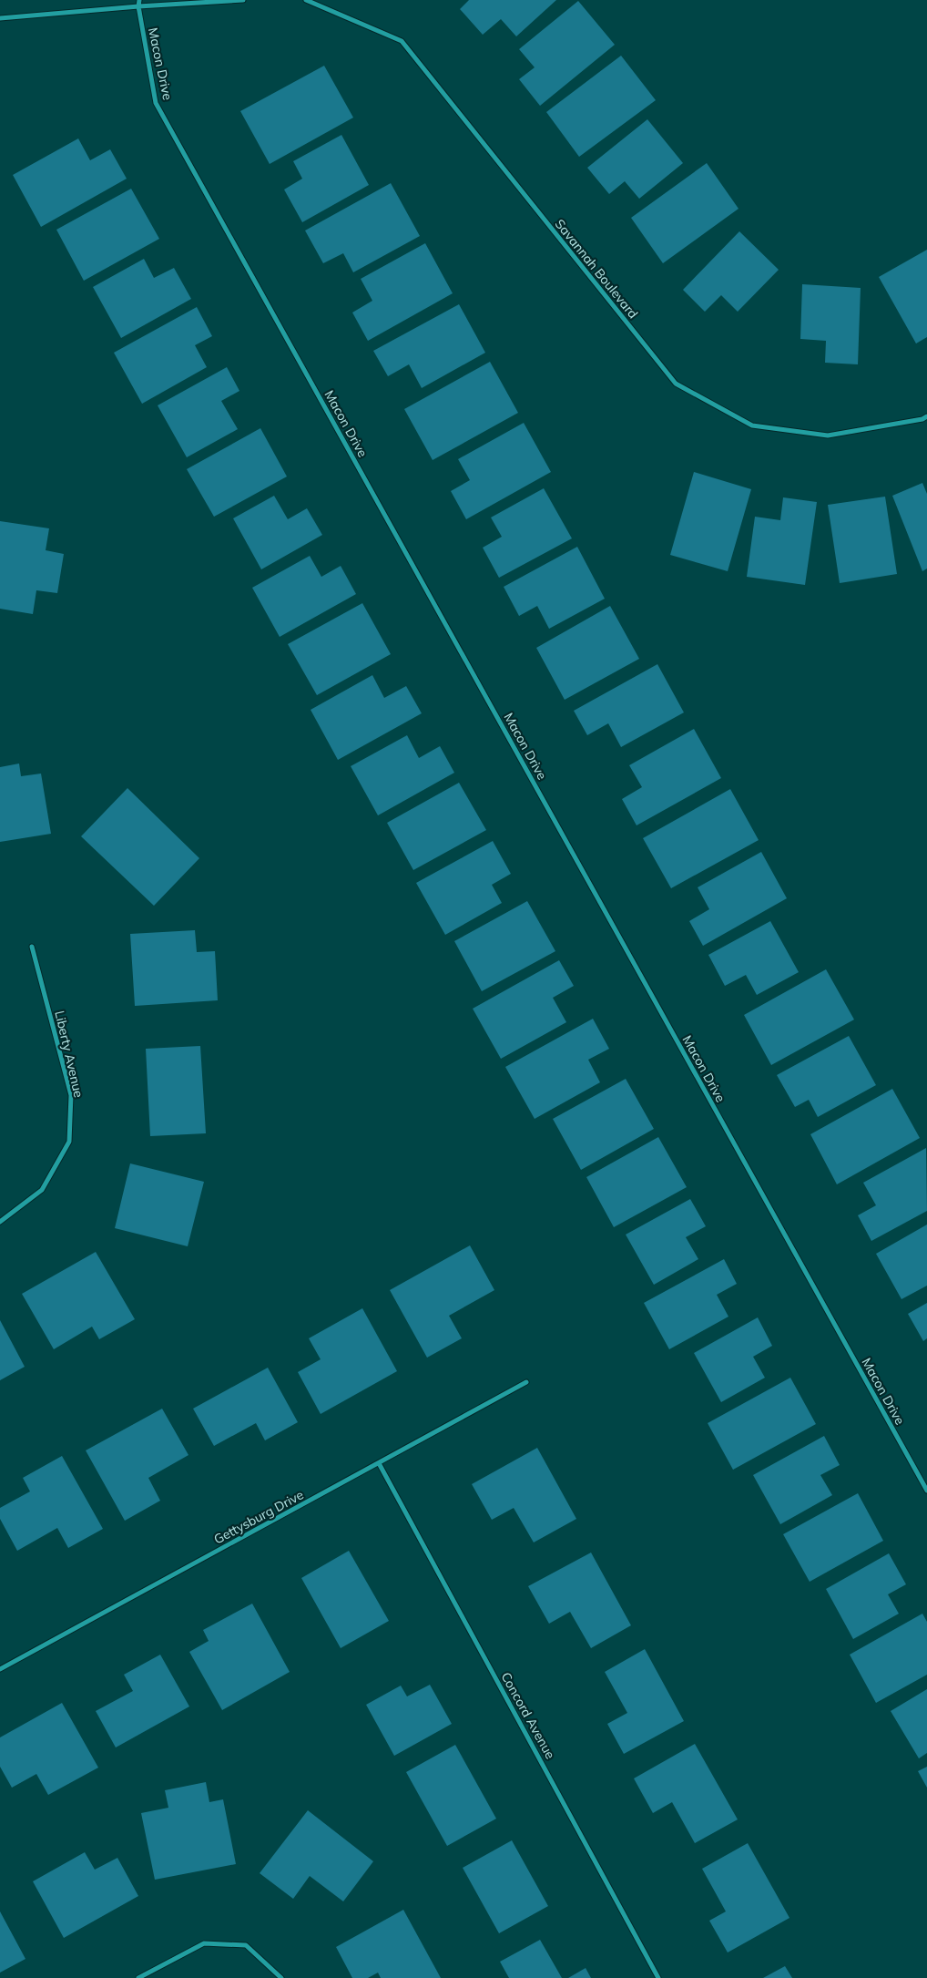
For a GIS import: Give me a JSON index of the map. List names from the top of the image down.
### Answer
{
  "streets": {
    "street": [
      "Macon Drive",
      "Savannah Boulevard",
      "Liberty Avenue",
      "Gettysburg Drive",
      "Concord Avenue"
    ]
  },
  "crossings": [
    ["Gettysburg Drive", "Concord Avenue"]
  ]
}
